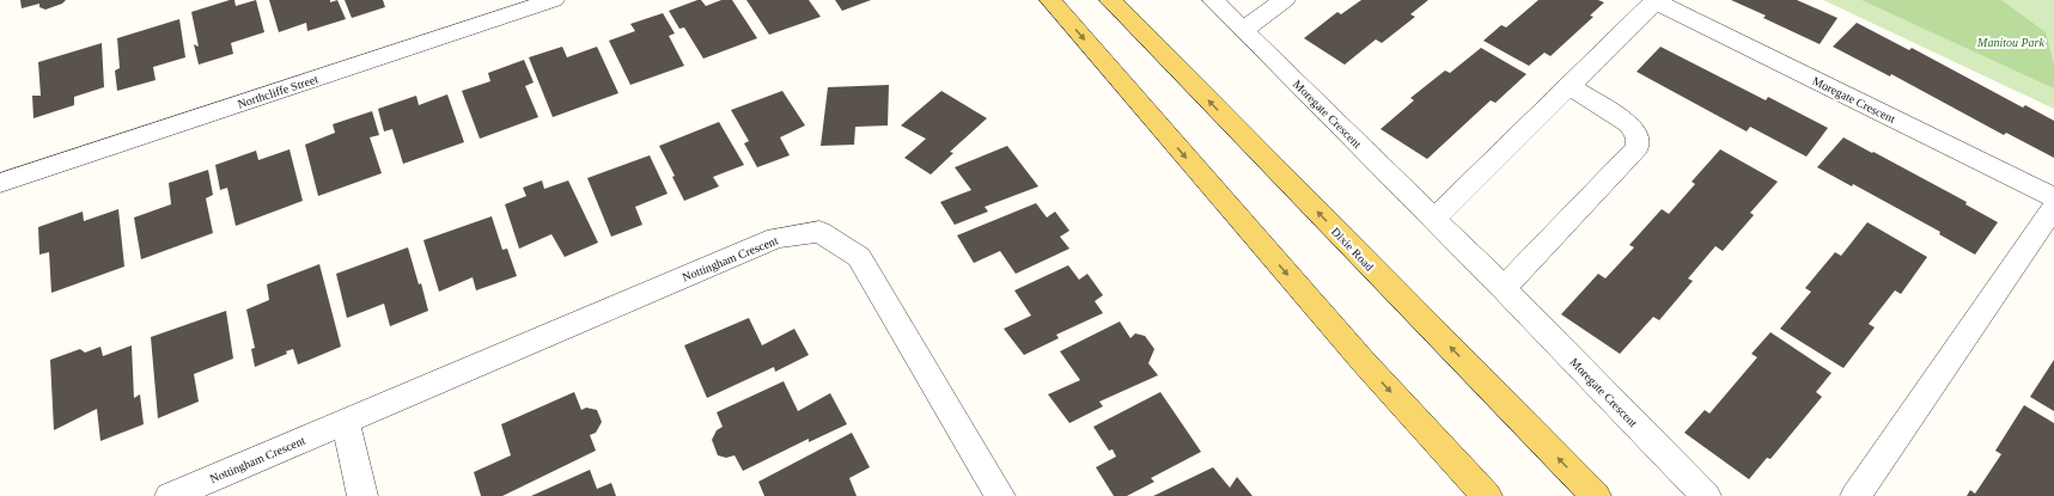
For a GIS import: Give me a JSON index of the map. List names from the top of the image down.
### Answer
{
  "streets": {
    "main road": ["Dixie Road"],
    "street": ["Northcliffe Street", "Moregate Crescent", "Nottingham Crescent"]
  },
  "parks": ["Manitou Park"]
}
